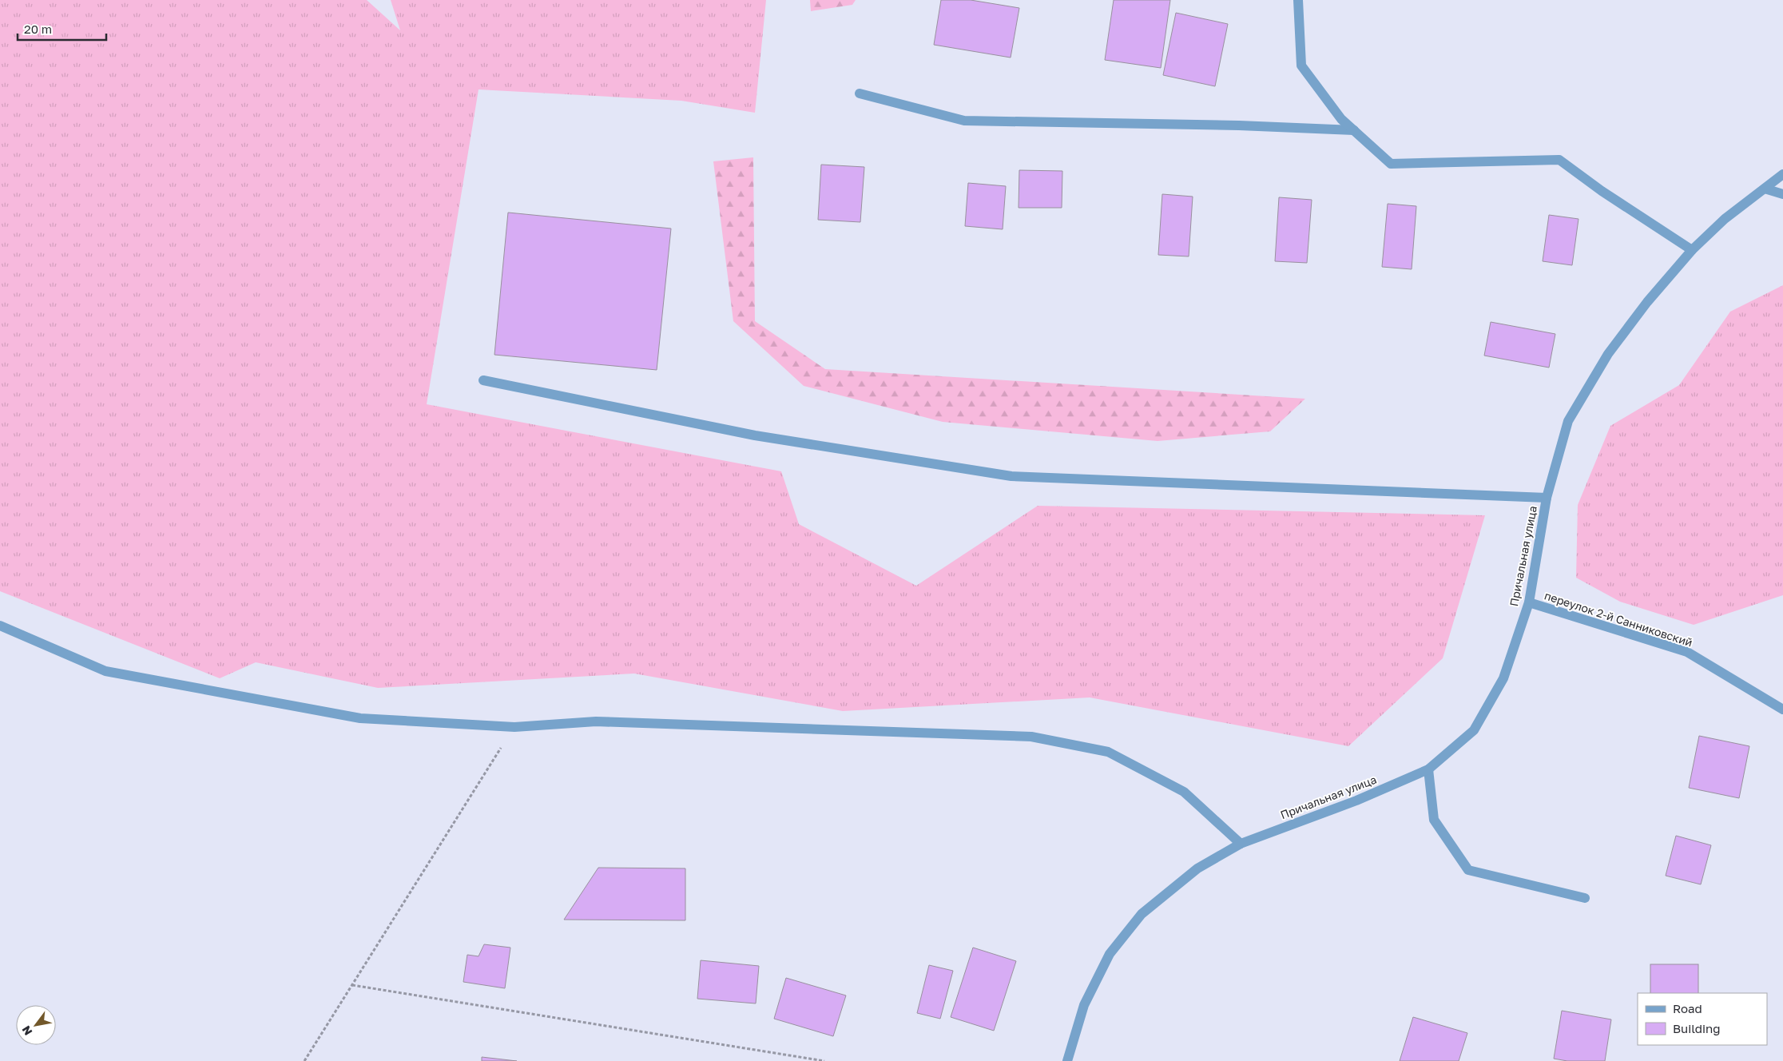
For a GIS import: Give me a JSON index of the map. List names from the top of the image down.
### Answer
{
  "streets": {
    "street": ["Причальная улица", "переулок 2-й Санниковский"]
  },
  "crossings": [
    ["Причальная улица", "переулок 2-й Санниковский"]
  ],
  "legend": ["Road", "Building"],
  "scale_bar": "20 m",
  "north": "bottom left"
}
